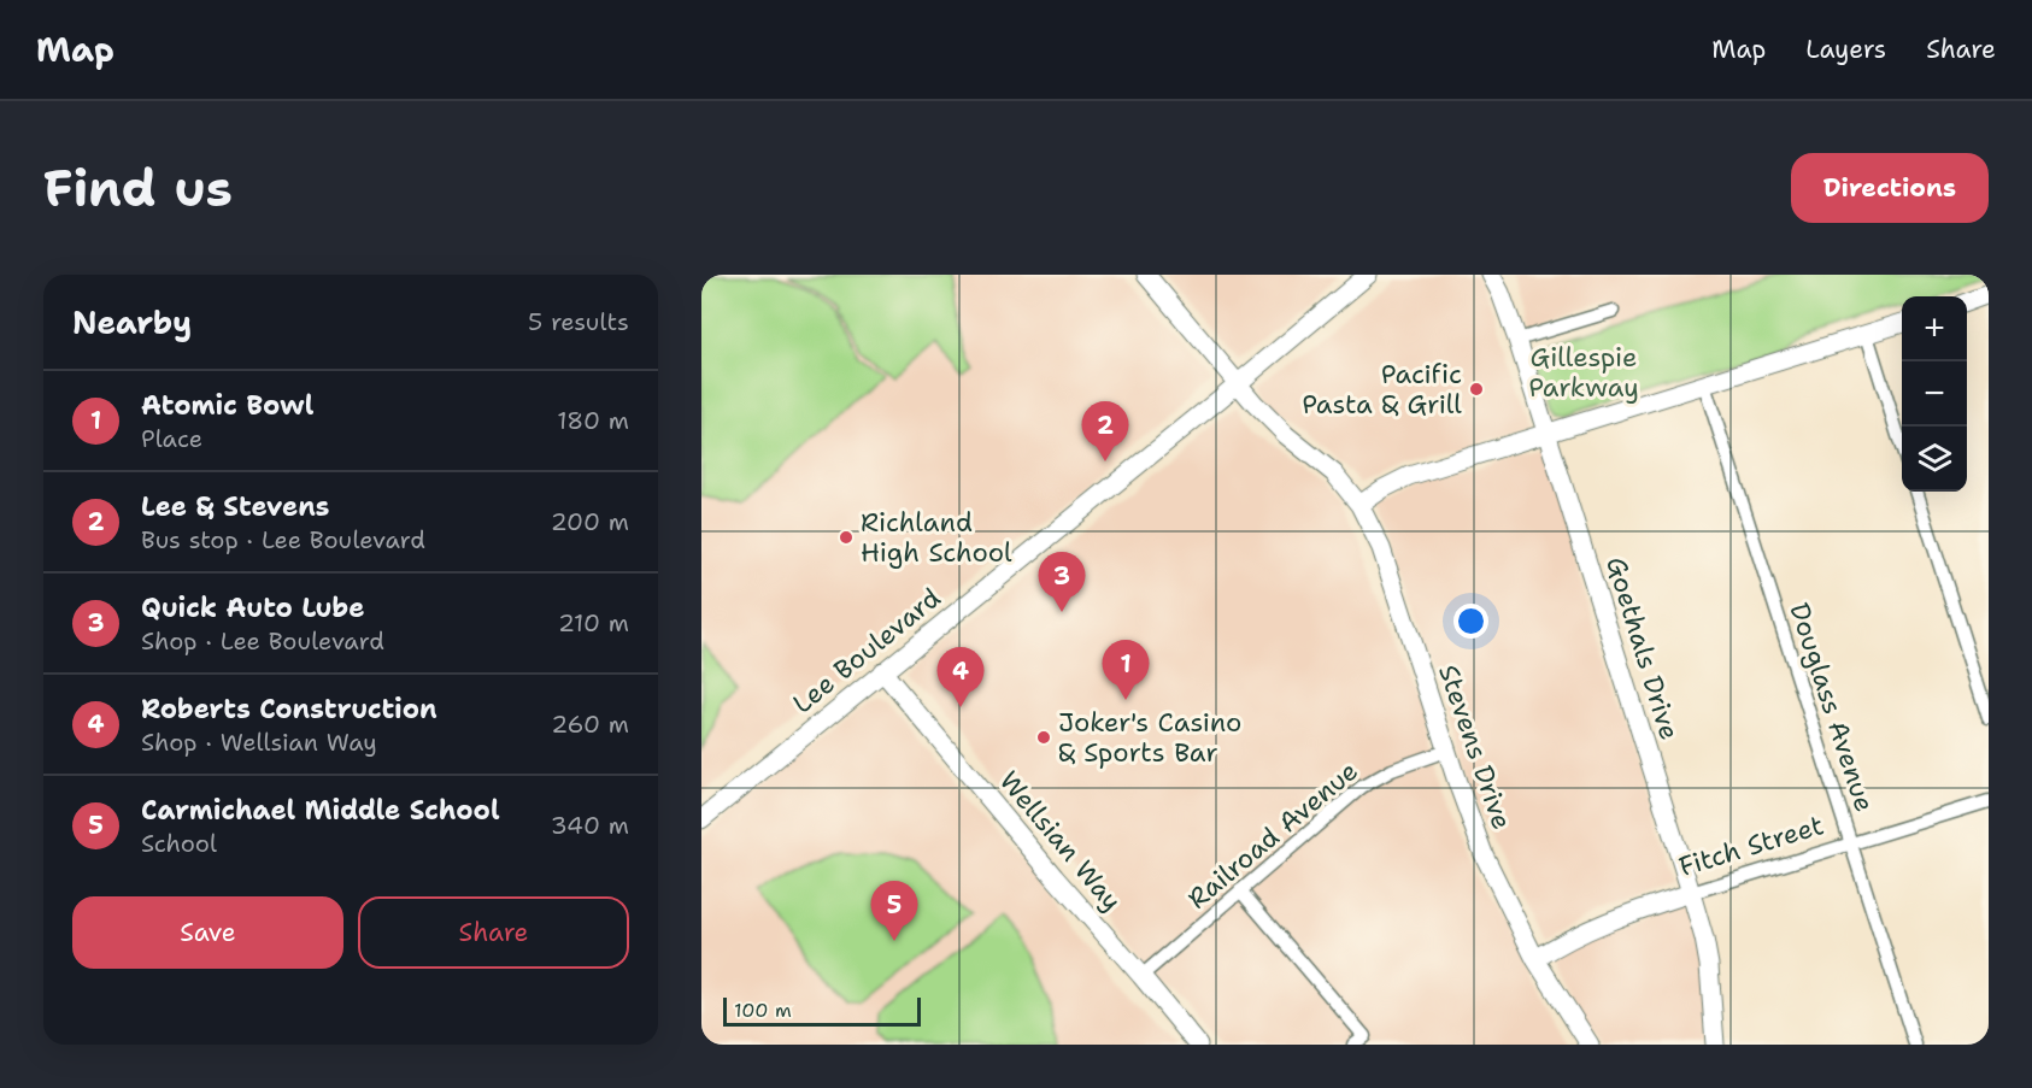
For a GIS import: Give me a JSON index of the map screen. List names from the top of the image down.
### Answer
{
  "streets": {
    "street": [
      "Goethals Drive",
      "Lee Boulevard",
      "Douglass Avenue",
      "Stevens Drive",
      "Railroad Avenue",
      "Wellsian Way",
      "Fitch Street"
    ]
  },
  "crossings": [
    ["Goethals Drive", "Fitch Street"],
    ["Lee Boulevard", "Stevens Drive"],
    ["Lee Boulevard", "Wellsian Way"],
    ["Douglass Avenue", "Fitch Street"],
    ["Stevens Drive", "Railroad Avenue"],
    ["Stevens Drive", "Fitch Street"],
    ["Railroad Avenue", "Wellsian Way"]
  ],
  "parks": ["Gillespie Parkway"],
  "places": ["Pacific Pasta & Grill", "Richland High School", "Joker's Casino & Sports Bar"],
  "scale_bar": "100 m",
  "page": {
    "header": "Map",
    "nav": ["Map", "Layers", "Share"],
    "buttons": [
      "Directions",
      ["Save", "Share"]
    ],
    "title": "Find us",
    "heading": ["Nearby", "5 results"],
    "map_buttons": ["+", "−"],
    "list": [
      {
        "mark": "1",
        "name": "Atomic Bowl",
        "note": "Place",
        "value": "180 m"
      },
      {
        "mark": "2",
        "name": "Lee & Stevens",
        "note": "Bus stop · Lee Boulevard",
        "value": "200 m"
      },
      {
        "mark": "3",
        "name": "Quick Auto Lube",
        "note": "Shop · Lee Boulevard",
        "value": "210 m"
      },
      {
        "mark": "4",
        "name": "Roberts Construction",
        "note": "Shop · Wellsian Way",
        "value": "260 m"
      },
      {
        "mark": "5",
        "name": "Carmichael Middle School",
        "note": "School",
        "value": "340 m"
      }
    ],
    "pins": [
      "2",
      "3",
      "1",
      "4",
      "5"
    ],
    "scale": "100 m"
  }
}
